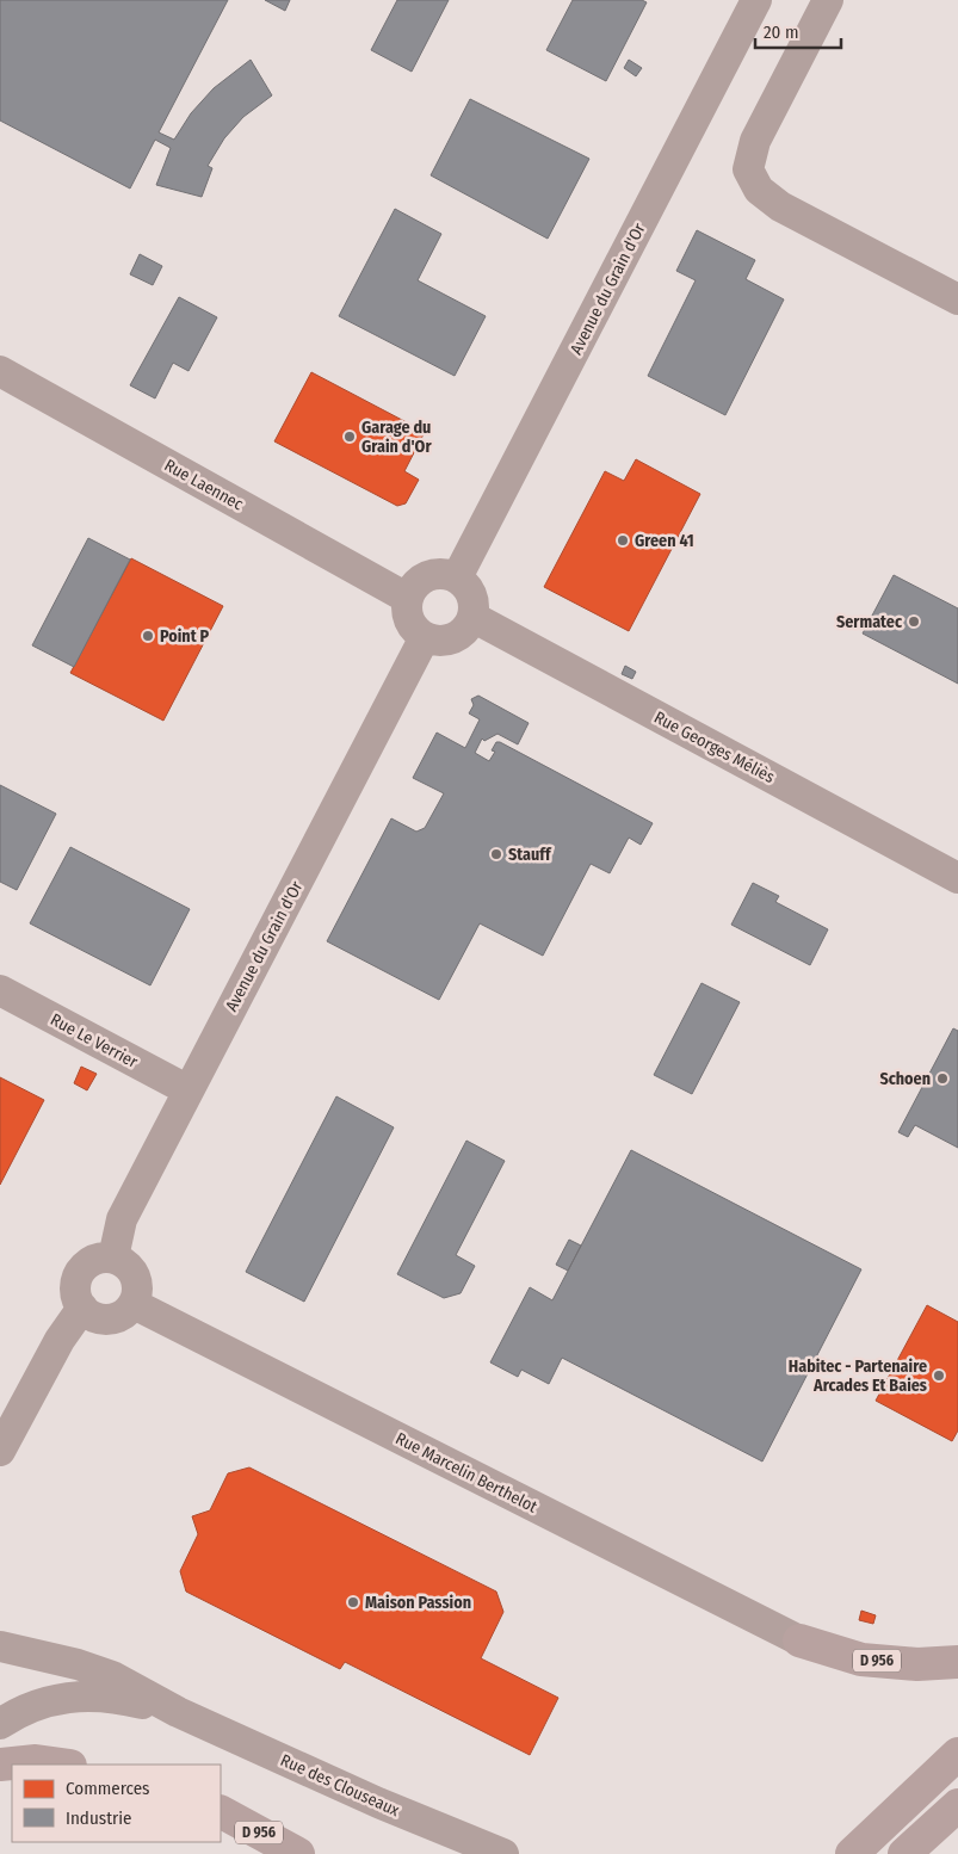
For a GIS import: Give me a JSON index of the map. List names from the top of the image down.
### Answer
{
  "streets": {
    "highway": ["D 956"],
    "street": [
      "Avenue du Grain d'Or",
      "Rue Laennec",
      "Rue Georges Méliès",
      "Rue Le Verrier",
      "Rue Marcelin Berthelot",
      "Rue des Clouseaux"
    ]
  },
  "crossings": [
    ["Avenue du Grain d'Or", "Rue Laennec"],
    ["Avenue du Grain d'Or", "Rue Georges Méliès"],
    ["Avenue du Grain d'Or", "Rue Le Verrier"],
    ["Avenue du Grain d'Or", "Rue Marcelin Berthelot"],
    ["Rue Laennec", "Rue Georges Méliès"],
    ["Rue Marcelin Berthelot", "D 956"]
  ],
  "places": [
    "Garage du Grain d'Or",
    "Green 41",
    "Sermatec",
    "Point P",
    "Stauff",
    "Schoen",
    "Habitec - Partenaire Arcades Et Baies",
    "Maison Passion"
  ],
  "legend": ["Commerces", "Industrie"],
  "scale_bar": "20 m"
}
